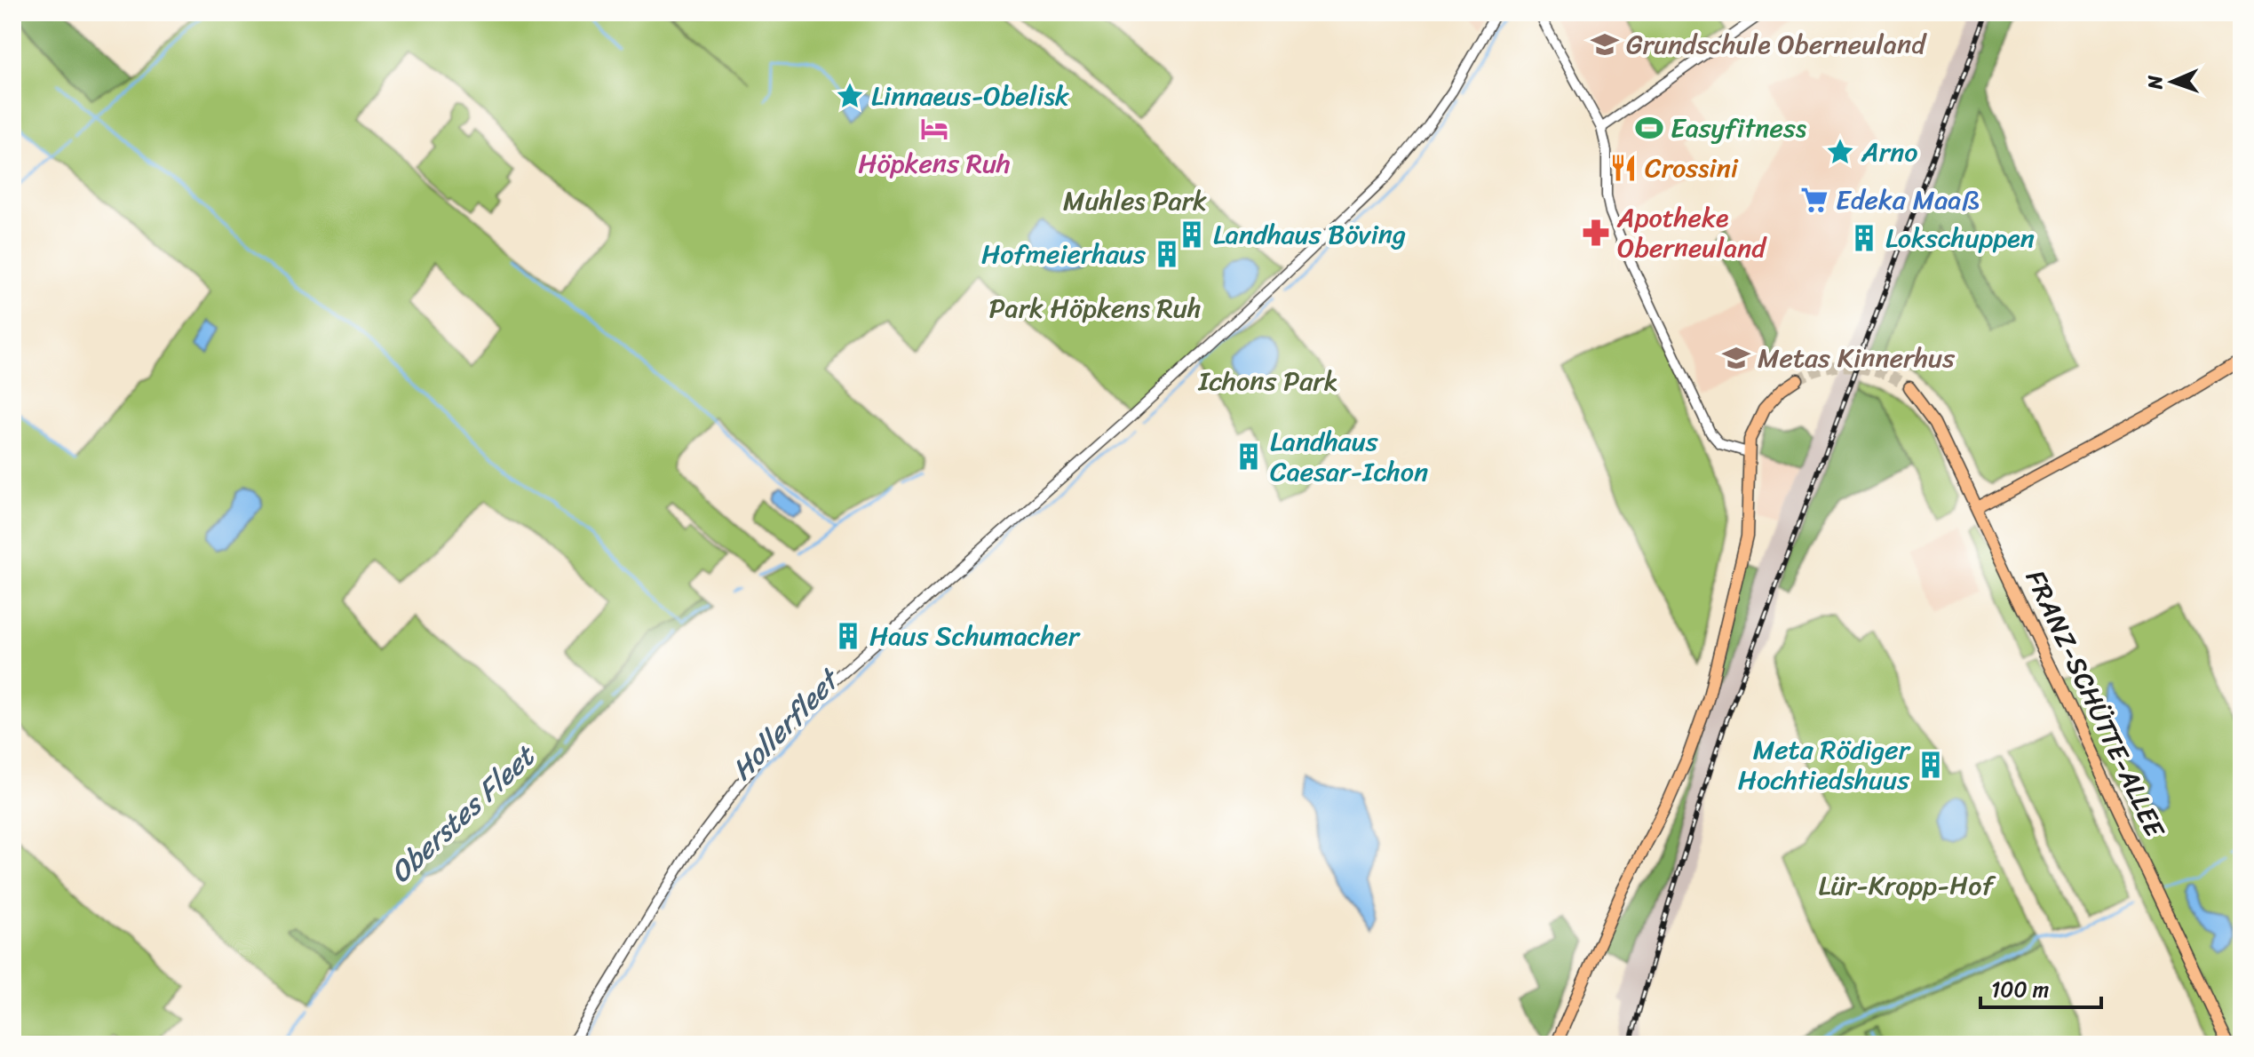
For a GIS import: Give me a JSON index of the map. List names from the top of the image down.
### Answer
{
  "streets": {
    "main road": ["FRANZ-SCHÜTTE-ALLEE"]
  },
  "water": ["Hollerfleet", "Oberstes Fleet"],
  "parks": [
    "Muhles Park",
    "Park Höpkens Ruh",
    "Ichons Park",
    "Lür-Kropp-Hof"
  ],
  "places": {
    "school or university": ["Grundschule Oberneuland", "Metas Kinnerhus"],
    "place": ["Linnaeus-Obelisk", "Arno"],
    "sports": ["Easyfitness"],
    "hotel": ["Höpkens Ruh"],
    "restaurant": ["Crossini"],
    "supermarket": ["Edeka Maaß"],
    "pharmacy": ["Apotheke Oberneuland"],
    "building": [
      "Landhaus Böving",
      "Lokschuppen",
      "Hofmeierhaus",
      "Landhaus Caesar-Ichon",
      "Haus Schumacher",
      "Meta Rödiger Hochtiedshuus"
    ]
  },
  "scale_bar": "100 m",
  "north": "left"
}
